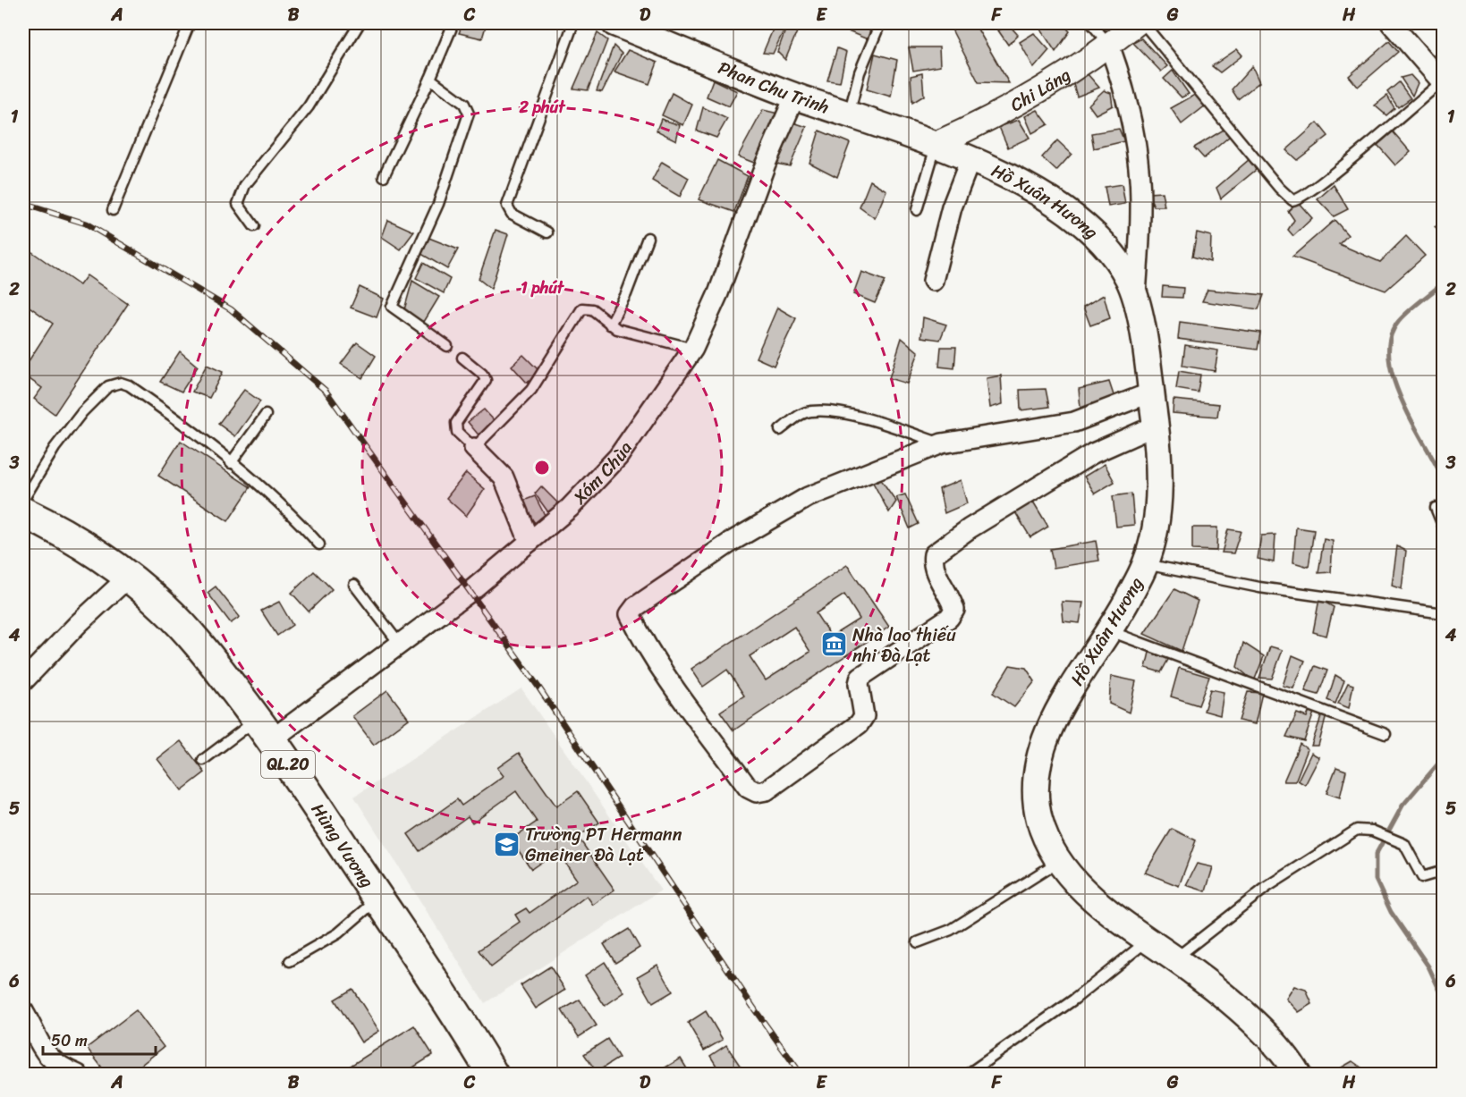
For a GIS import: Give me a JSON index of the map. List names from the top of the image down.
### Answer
{
  "streets": {
    "highway": ["QL.20", "Hùng Vương"],
    "main road": ["Phan Chu Trinh", "Hồ Xuân Hương"],
    "street": ["Chi Lăng", "Xóm Chùa"]
  },
  "crossings": [
    ["Phan Chu Trinh", "Chi Lăng"],
    ["Phan Chu Trinh", "Hồ Xuân Hương"],
    ["Phan Chu Trinh", "Xóm Chùa"],
    ["Chi Lăng", "Hồ Xuân Hương"],
    ["Xóm Chùa", "Hùng Vương"]
  ],
  "places": {
    "museum": ["Nhà lao thiếu nhi Đà Lạt"],
    "school or university": ["Trường PT Hermann Gmeiner Đà Lạt"]
  },
  "scale_bar": "50 m",
  "grid": {
    "columns": [
      "A",
      "B",
      "C",
      "D",
      "E",
      "F",
      "G",
      "H"
    ],
    "rows": [
      "1",
      "2",
      "3",
      "4",
      "5",
      "6"
    ]
  },
  "rings": ["2 phút", "1 phút"]
}
